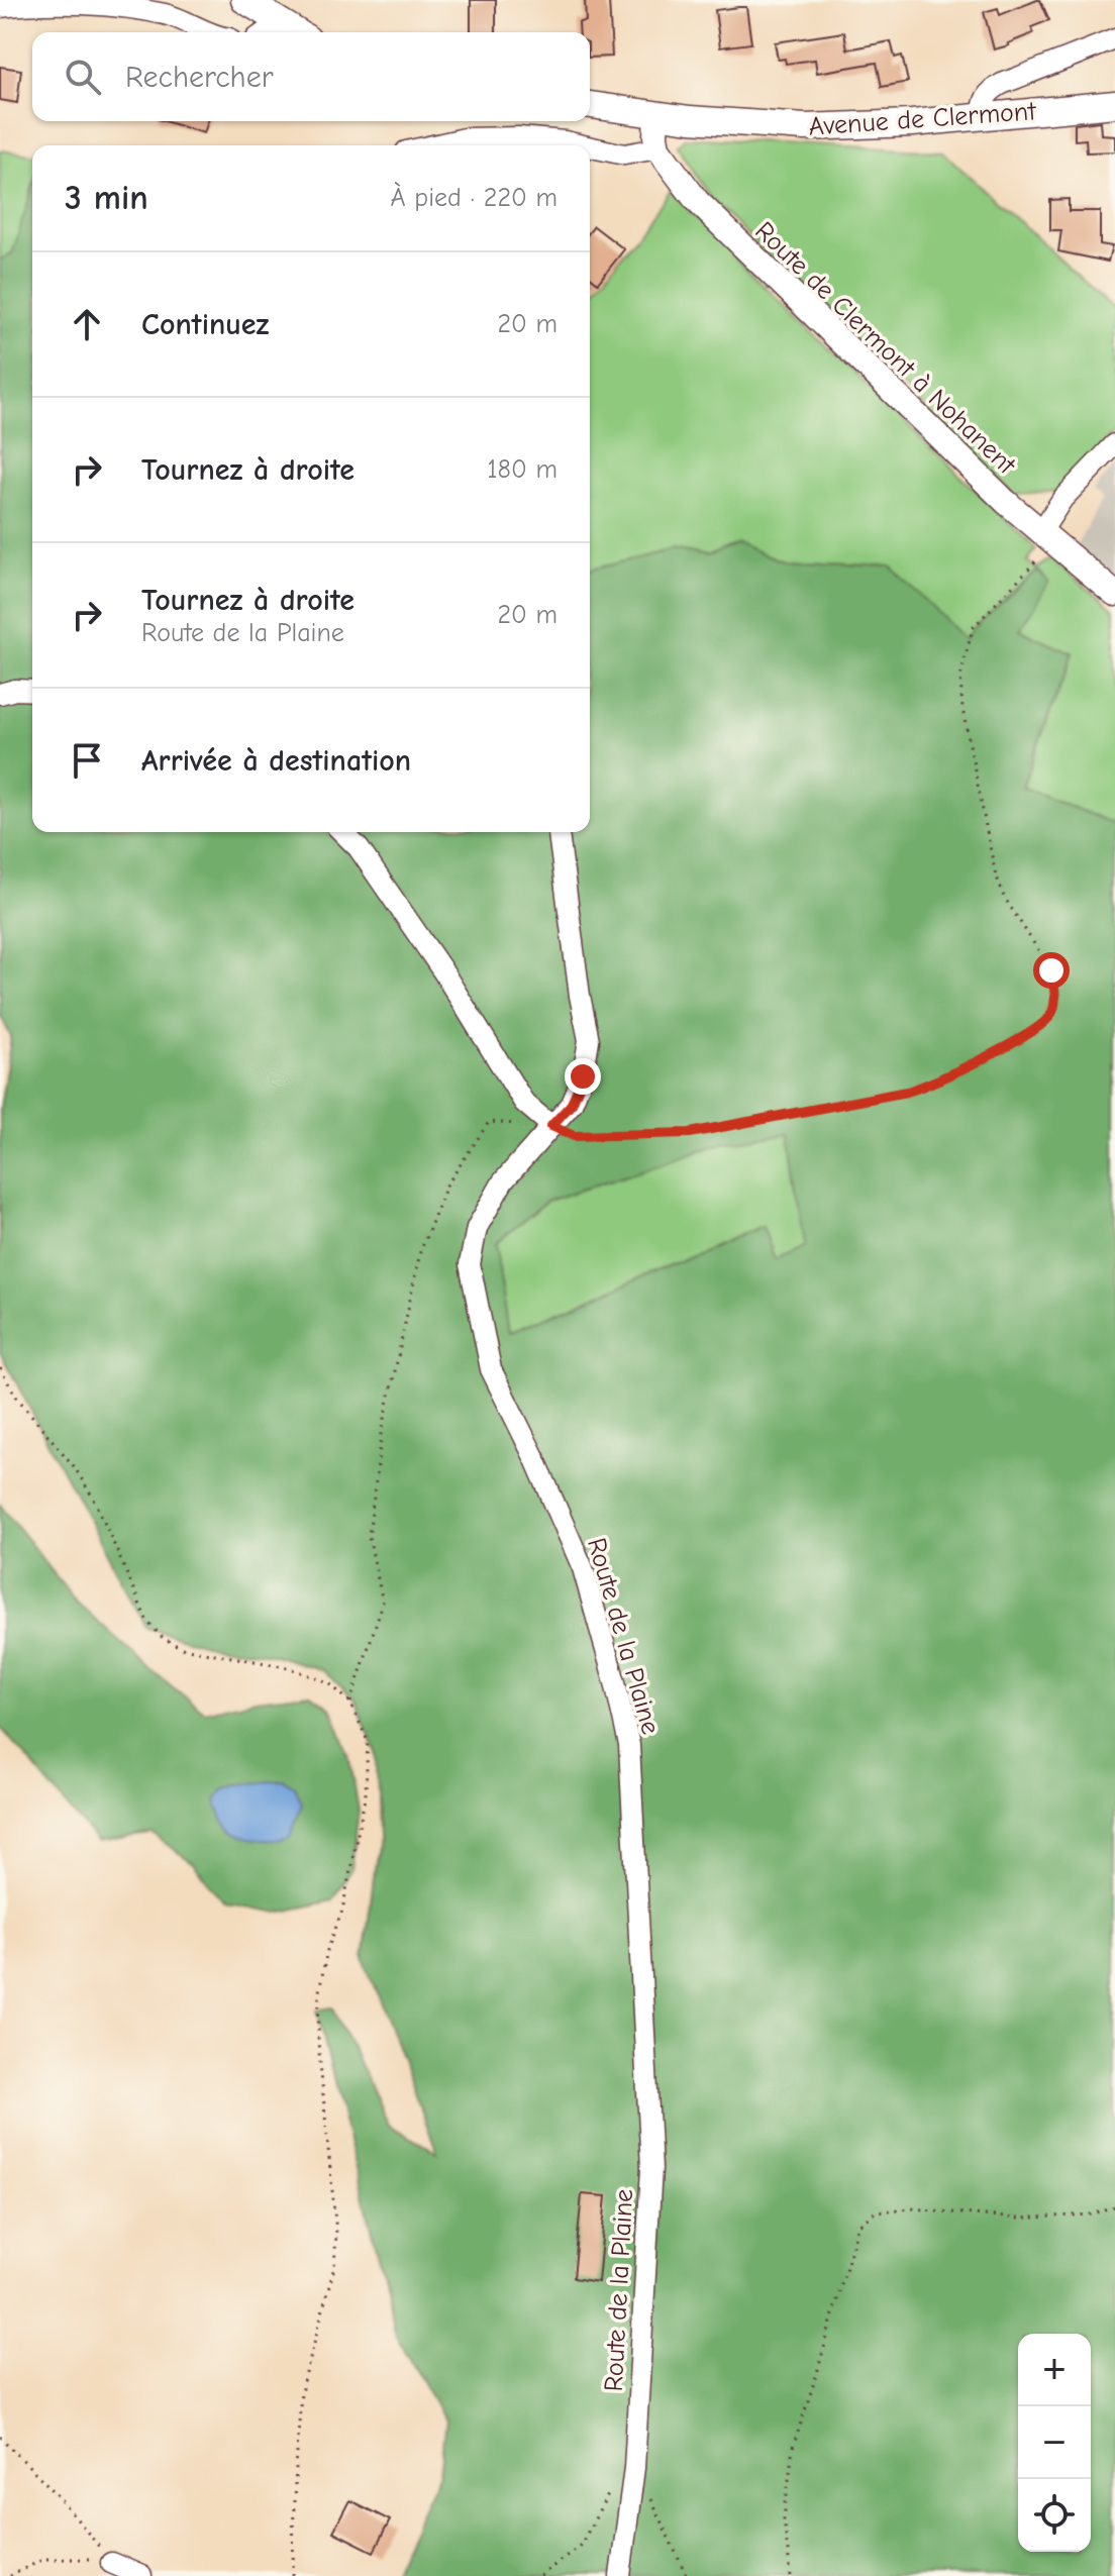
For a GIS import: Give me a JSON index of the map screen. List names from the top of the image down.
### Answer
{
  "streets": {
    "main road": ["Avenue de Clermont"],
    "street": ["Route de Clermont à Nohanent", "Route de la Plaine"]
  },
  "page": {
    "search": "Rechercher",
    "heading": ["3 min", "À pied · 220 m"],
    "list": [
      ["Continuez", "20 m"],
      ["Tournez à droite", "180 m"],
      ["Tournez à droite", "Route de la Plaine", "20 m"],
      "Arrivée à destination"
    ],
    "map_buttons": ["+", "−"]
  }
}
